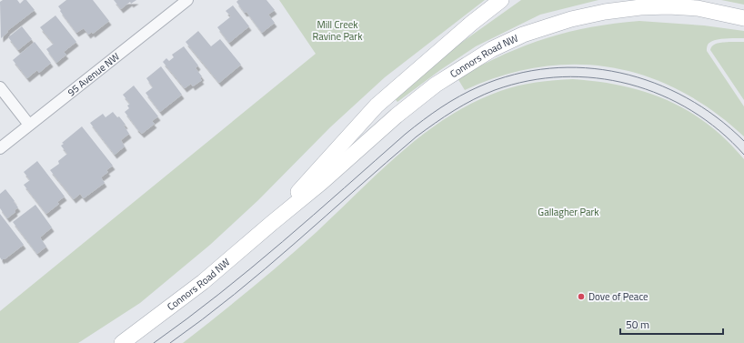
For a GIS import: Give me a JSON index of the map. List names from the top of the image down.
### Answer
{
  "streets": {
    "main road": ["Connors Road NW"],
    "street": ["95 Avenue NW"]
  },
  "parks": ["Mill Creek Ravine Park", "Gallagher Park"],
  "places": ["Dove of Peace"],
  "scale_bar": "50 m"
}
